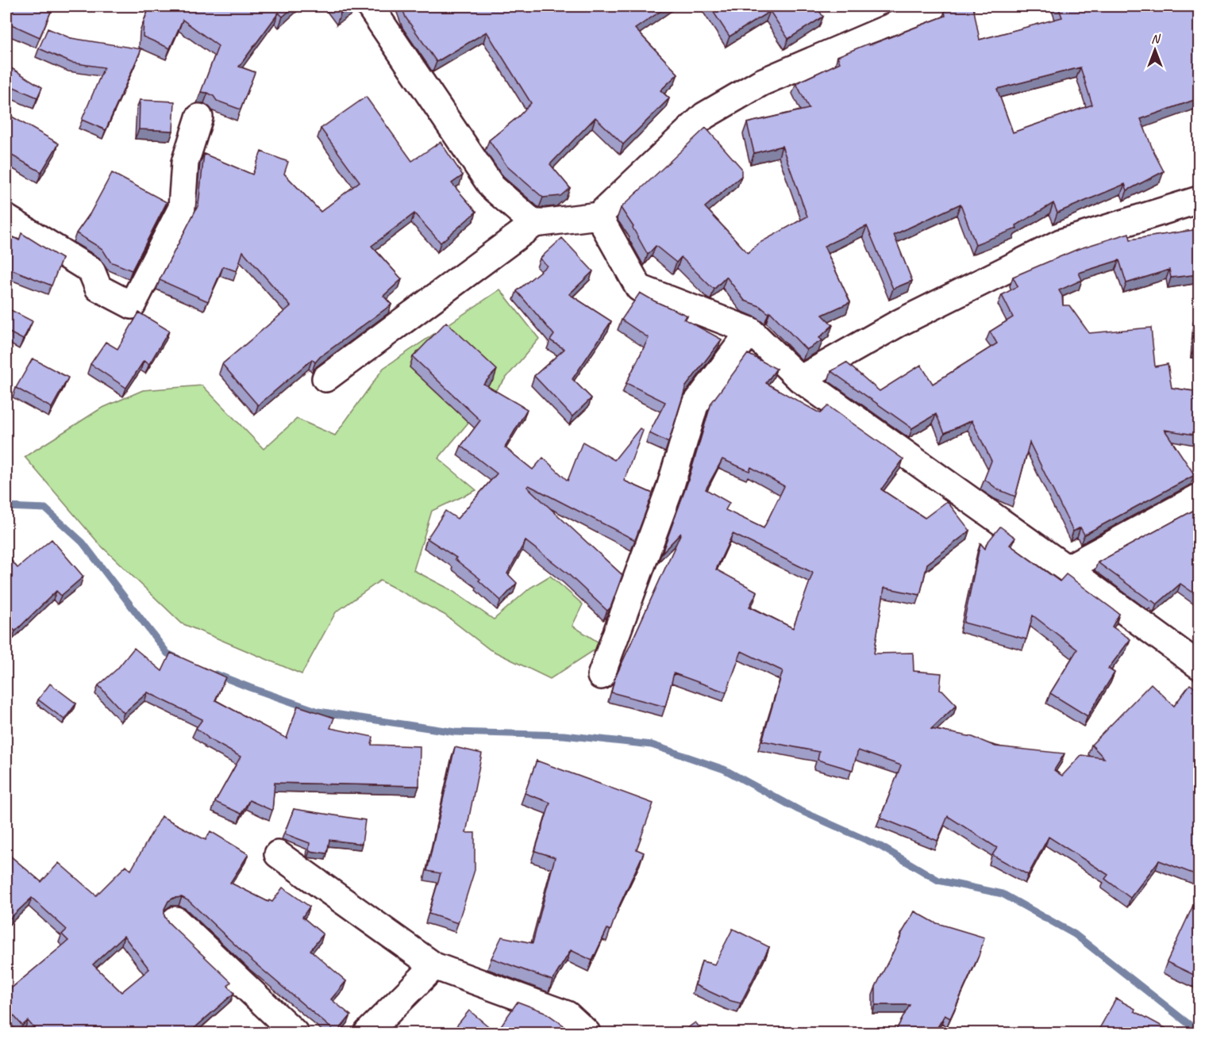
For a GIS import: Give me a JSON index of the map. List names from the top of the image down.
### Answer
{
  "north": "top"
}
